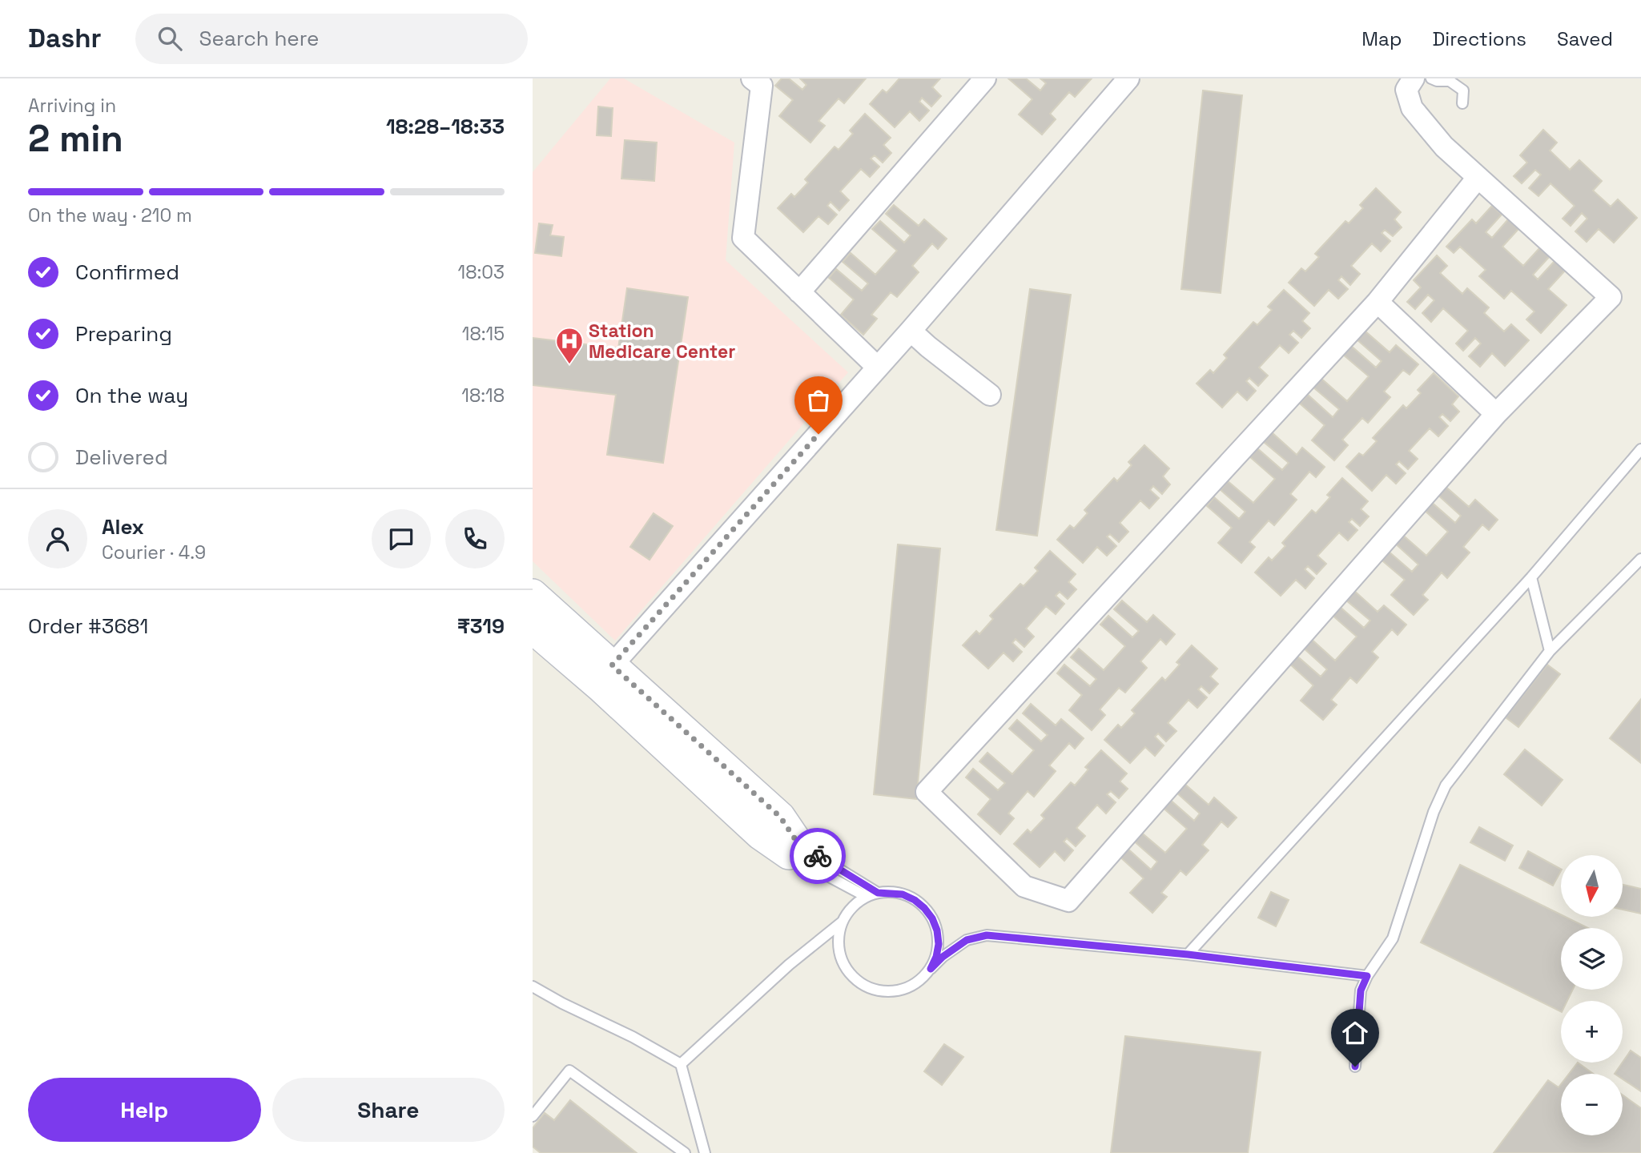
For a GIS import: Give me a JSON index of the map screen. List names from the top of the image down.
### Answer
{
  "places": {
    "hospital": ["Station Medicare Center"]
  },
  "north": "bottom",
  "page": {
    "header": "Dashr",
    "search": "Search here",
    "nav": ["Map", "Directions", "Saved"],
    "heading": ["2 min", "Arriving in", "18:28–18:33"],
    "panel": [
      "Alex",
      "Courier · 4.9",
      "Order #3681",
      "₹319"
    ],
    "bar": "On the way · 210 m",
    "list": [
      ["Confirmed", "18:03"],
      ["Preparing", "18:15"],
      ["On the way", "18:18"],
      "Delivered"
    ],
    "map_buttons": ["+", "−"],
    "buttons": ["Help", "Share"]
  }
}
